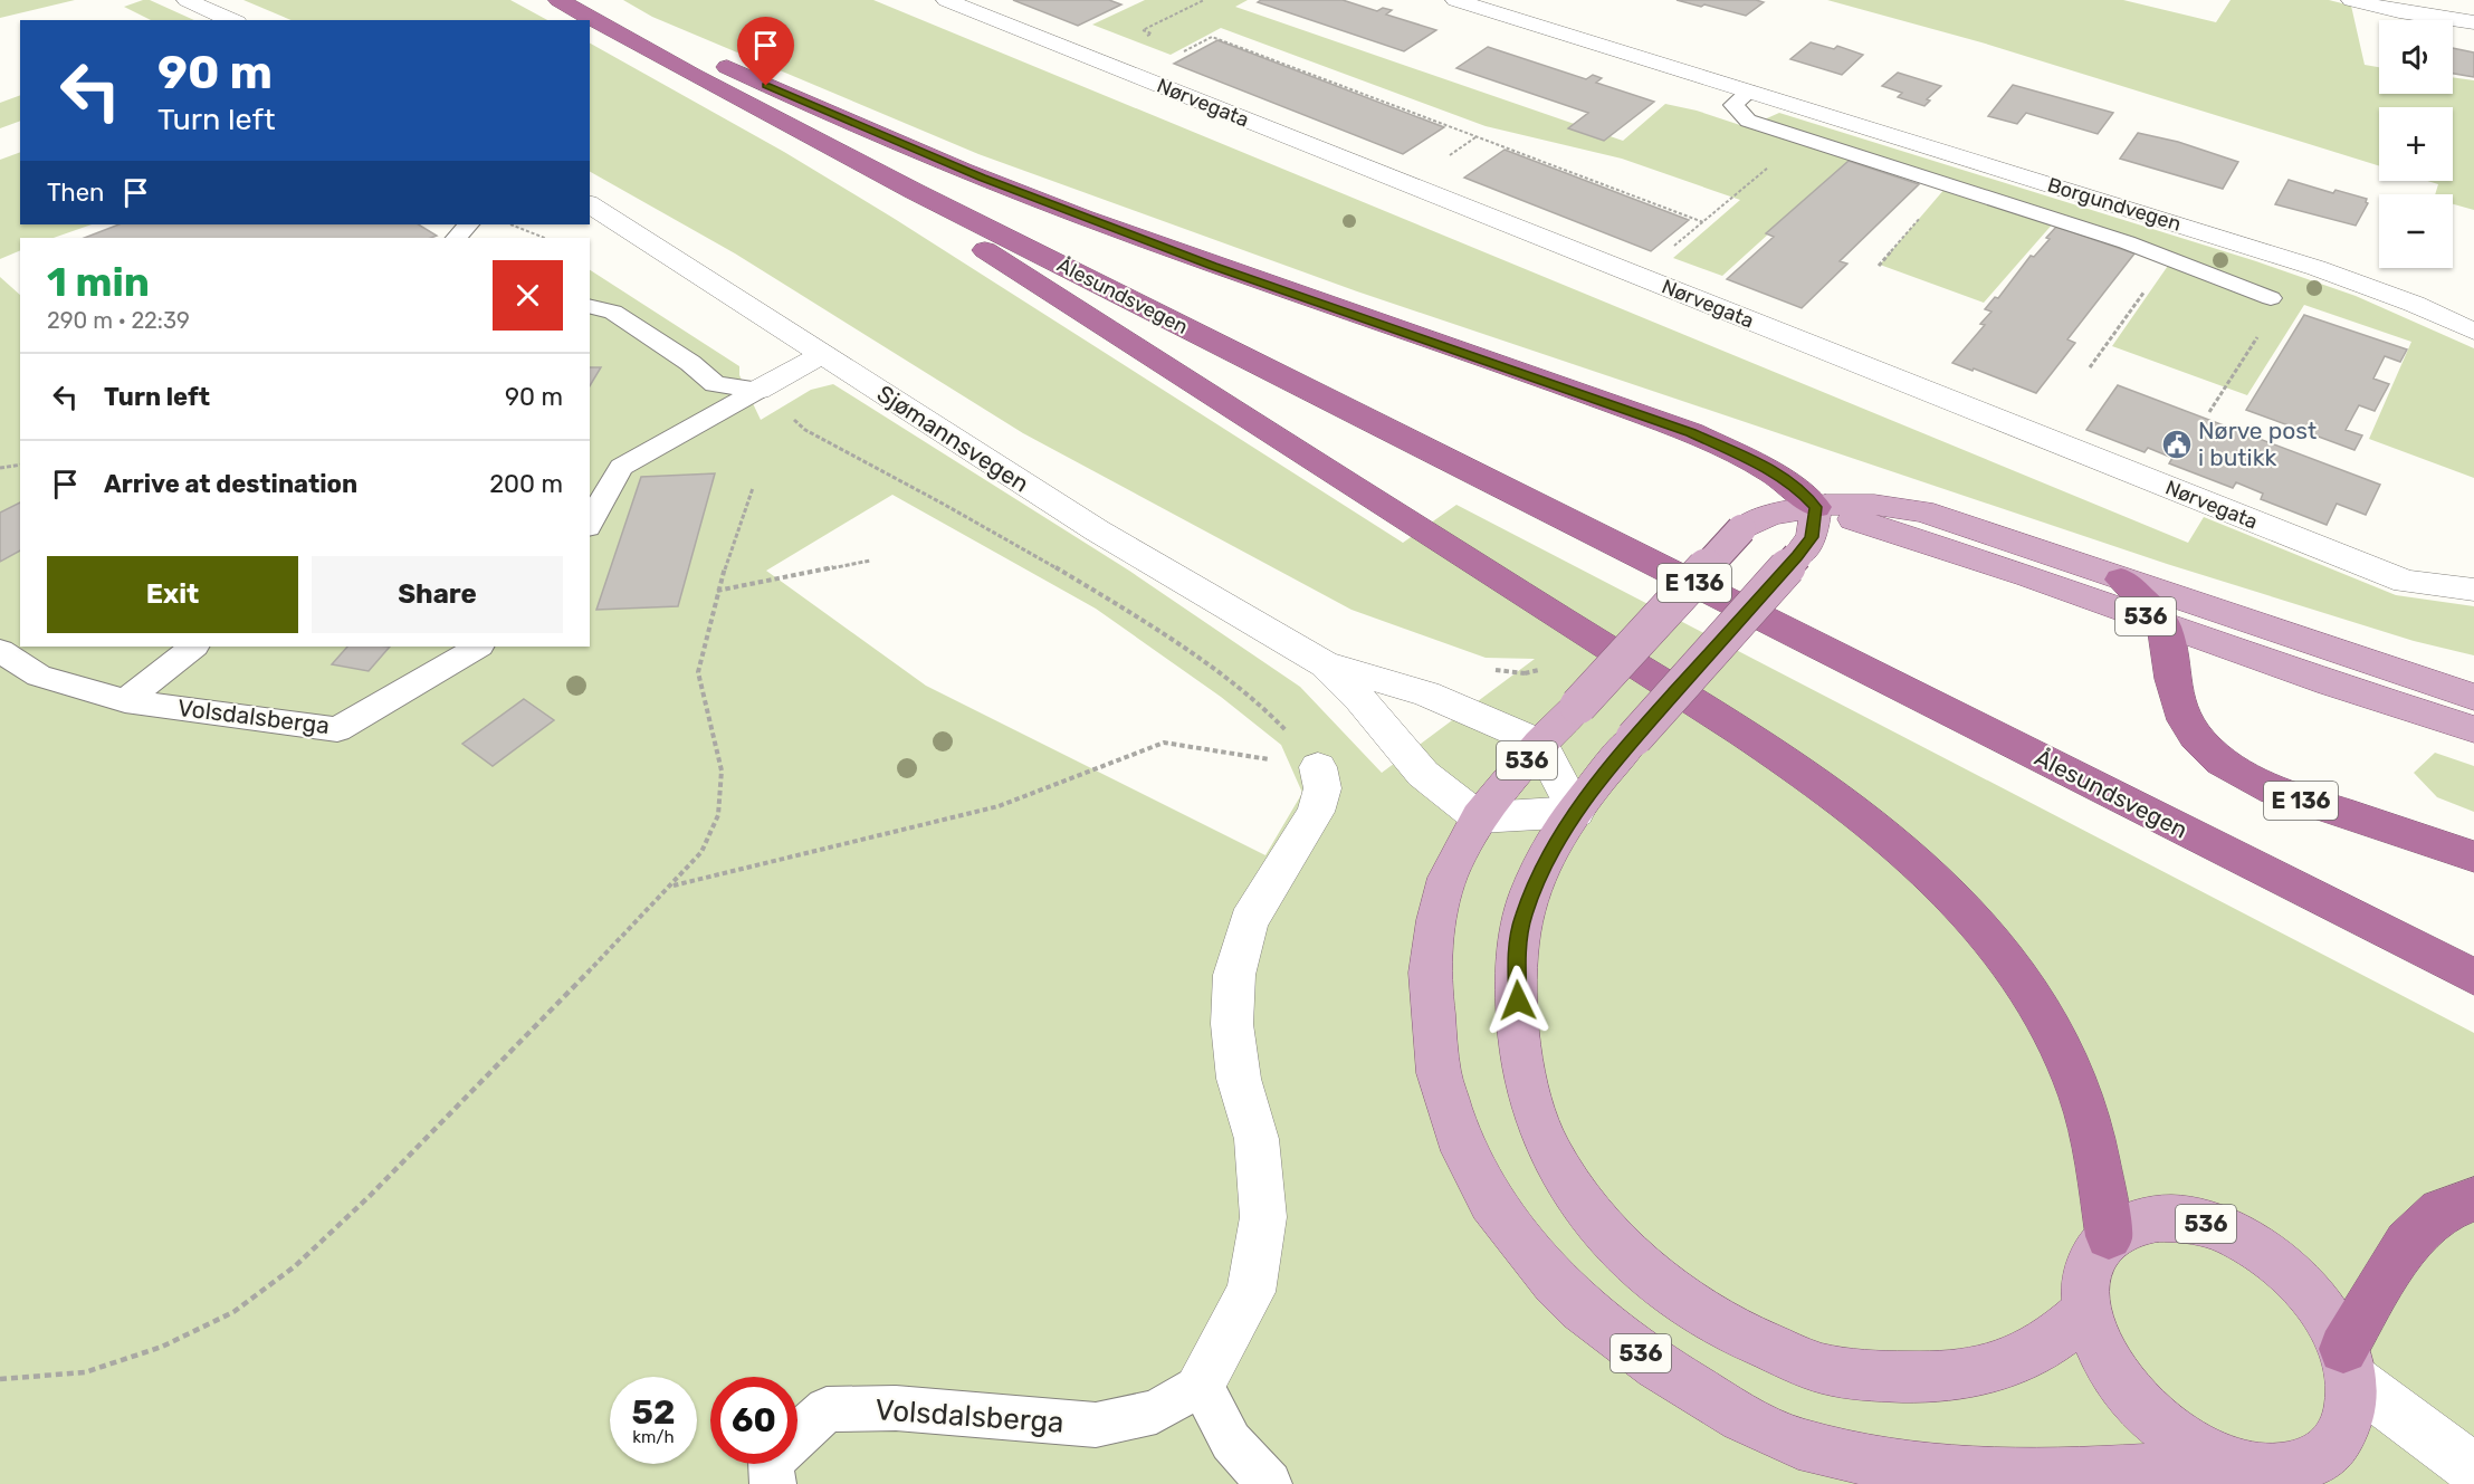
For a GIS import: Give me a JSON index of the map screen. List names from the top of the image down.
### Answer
{
  "streets": {
    "highway": ["Ålesundsvegen", "E 136"],
    "main road": ["536"],
    "street": [
      "Nørvegata",
      "Borgundvegen",
      "Sjømannsvegen",
      "Volsdalsberga"
    ]
  },
  "crossings": [
    ["Ålesundsvegen", "E 136"],
    ["Sjømannsvegen", "536"],
    ["E 136", "536"]
  ],
  "places": {
    "public building": ["Nørve post i butikk"]
  },
  "page": {
    "map_buttons": ["+", "−"],
    "turn": ["90 m", "Turn left"],
    "then": "Then",
    "heading": ["1 min", "290 m · 22:39"],
    "list": [
      {
        "name": "Turn left",
        "value": "90 m"
      },
      {
        "name": "Arrive at destination",
        "value": "200 m"
      }
    ],
    "buttons": ["Exit", "Share"],
    "speed": "52 km/h",
    "limit": "60"
  }
}
